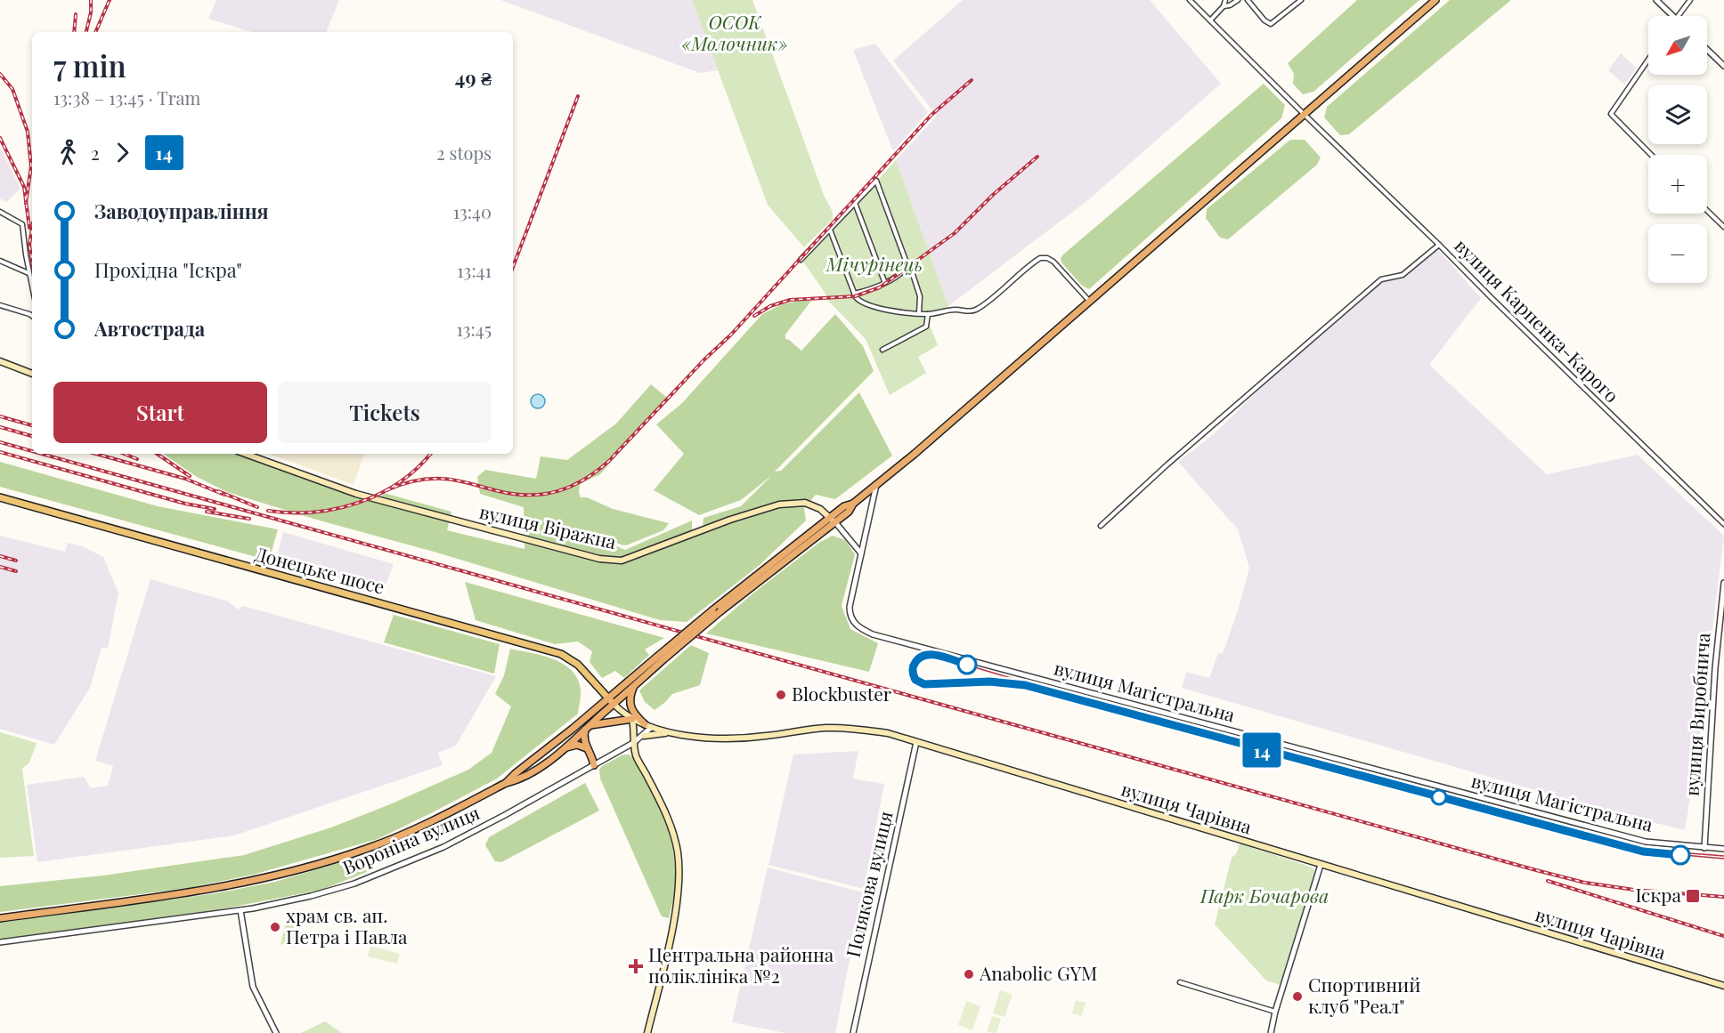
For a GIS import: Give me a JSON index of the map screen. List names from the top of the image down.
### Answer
{
  "streets": {
    "main road": ["вулиця Віражна", "Донецьке шосе", "вулиця Чарівна"],
    "street": [
      "вулиця Карпенка-Карого",
      "вулиця Магістральна",
      "вулиця Виробнича",
      "Вороніна вулиця",
      "Полякова вулиця"
    ]
  },
  "crossings": [
    ["вулиця Віражна", "вулиця Магістральна"],
    ["Донецьке шосе", "вулиця Чарівна"],
    ["вулиця Магістральна", "вулиця Виробнича"],
    ["вулиця Чарівна", "Вороніна вулиця"],
    ["вулиця Чарівна", "Полякова вулиця"]
  ],
  "parks": ["ОСОК «Молочник»", "Мічурінець", "Парк Бочарова"],
  "places": {
    "other": [
      "Blockbuster",
      "храм св. ап. Петра і Павла",
      "Anabolic GYM",
      "Спортивний клуб \"Реал\""
    ],
    "transit": ["Іскра"],
    "health": ["Центральна районна поліклініка №2"]
  },
  "lines": ["tram line 14"],
  "north": "bottom left",
  "page": {
    "on_map": "14",
    "map_buttons": ["+", "−"],
    "heading": ["7 min", "13:38 – 13:45 · Tram", "49 ₴"],
    "legs": ["2", "14", "2 stops"],
    "list": [
      {
        "name": "Заводоуправління",
        "value": "13:40"
      },
      {
        "name": "Прохідна \"Іскра\"",
        "value": "13:41"
      },
      {
        "name": "Автострада",
        "value": "13:45"
      }
    ],
    "buttons": ["Start", "Tickets"]
  }
}
